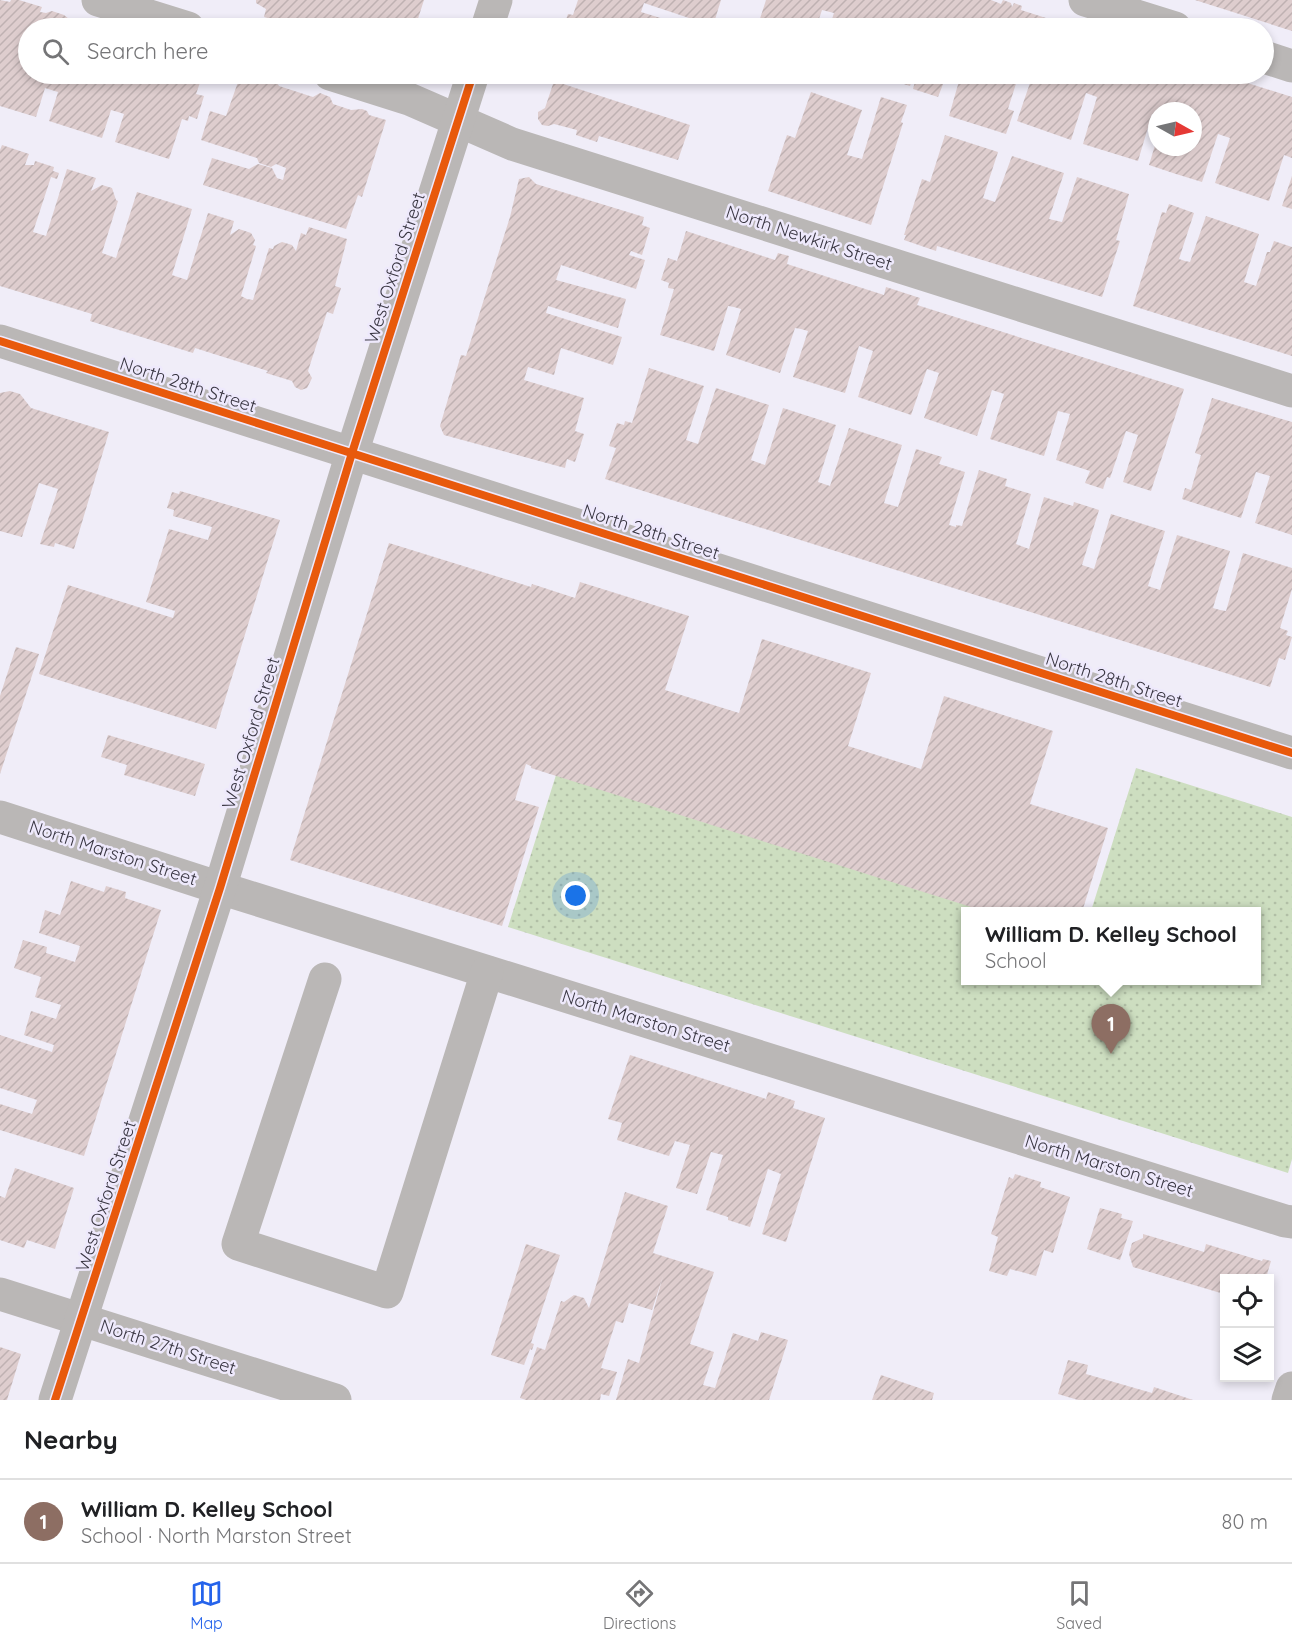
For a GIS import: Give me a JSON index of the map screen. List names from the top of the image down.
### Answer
{
  "streets": {
    "street": [
      "North Newkirk Street",
      "West Oxford Street",
      "North 28th Street",
      "North Marston Street",
      "North 27th Street"
    ]
  },
  "crossings": [
    ["North Newkirk Street", "West Oxford Street"],
    ["West Oxford Street", "North 28th Street"],
    ["West Oxford Street", "North Marston Street"],
    ["West Oxford Street", "North 27th Street"]
  ],
  "north": "right",
  "page": {
    "search": "Search here",
    "popup": ["William D. Kelley School", "School"],
    "pins": "1",
    "heading": "Nearby",
    "list": [
      {
        "mark": "1",
        "name": "William D. Kelley School",
        "note": "School · North Marston Street",
        "value": "80 m"
      }
    ],
    "nav": ["Map", "Directions", "Saved"]
  }
}
